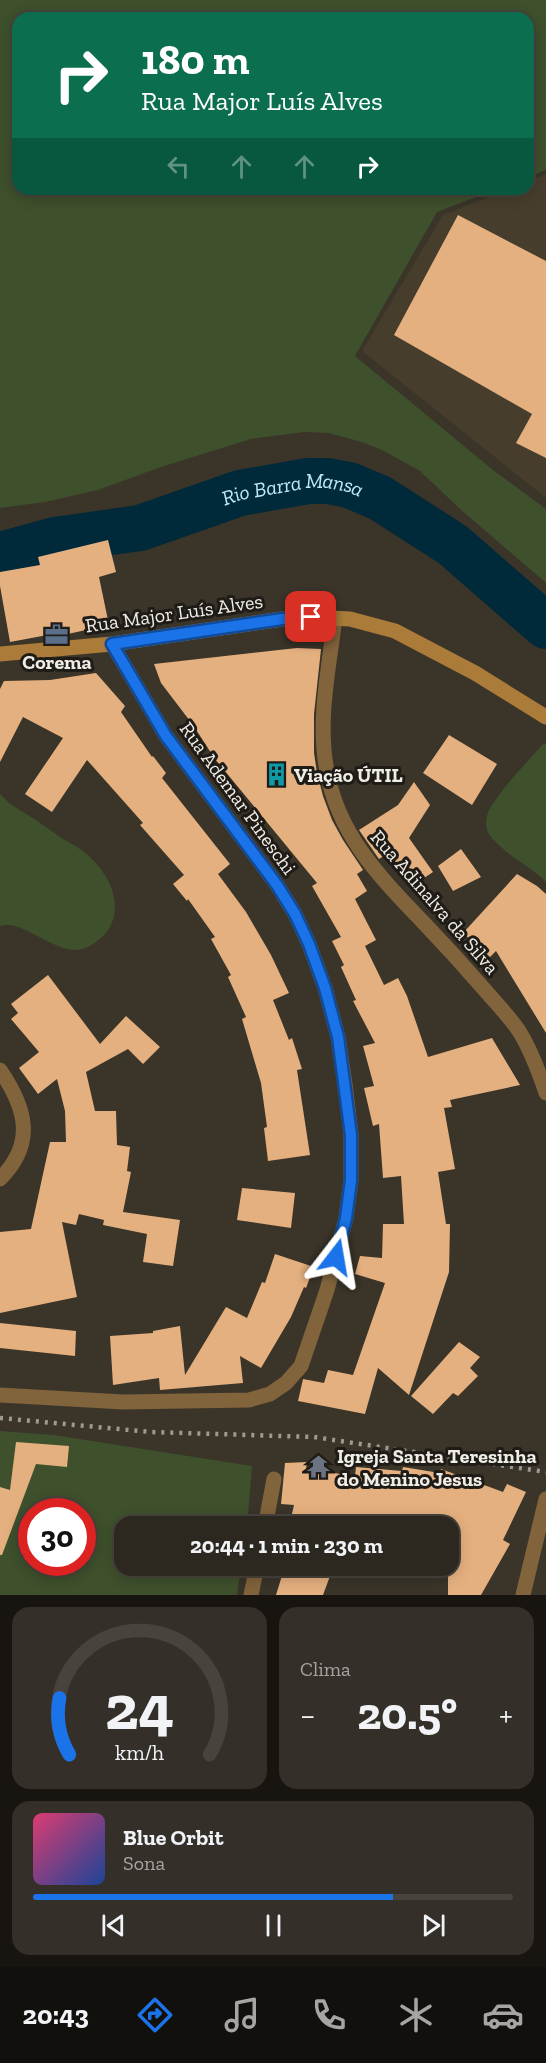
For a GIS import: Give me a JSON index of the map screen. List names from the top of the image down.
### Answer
{
  "streets": {
    "street": ["Rua Major Luís Alves", "Rua Ademar Pineschi", "Rua Adinalva da Silva"]
  },
  "crossings": [
    ["Rua Major Luís Alves", "Rua Ademar Pineschi"],
    ["Rua Major Luís Alves", "Rua Adinalva da Silva"]
  ],
  "water": ["Rio Barra Mansa"],
  "places": {
    "office": ["Corema"],
    "building": ["Viação ÚTIL"],
    "temple": ["Igreja Santa Teresinha do Menino Jesus"]
  },
  "page": {
    "turn": ["180 m", "Rua Major Luís Alves"],
    "limit": "30",
    "trip": "20:44 · 1 min · 230 m",
    "tile": "Clima",
    "heat": ["−", "20.5°", "+"],
    "song": ["Blue Orbit", "Sona"],
    "tabs": "20:43",
    "gauge": ["24", "km/h"]
  }
}
